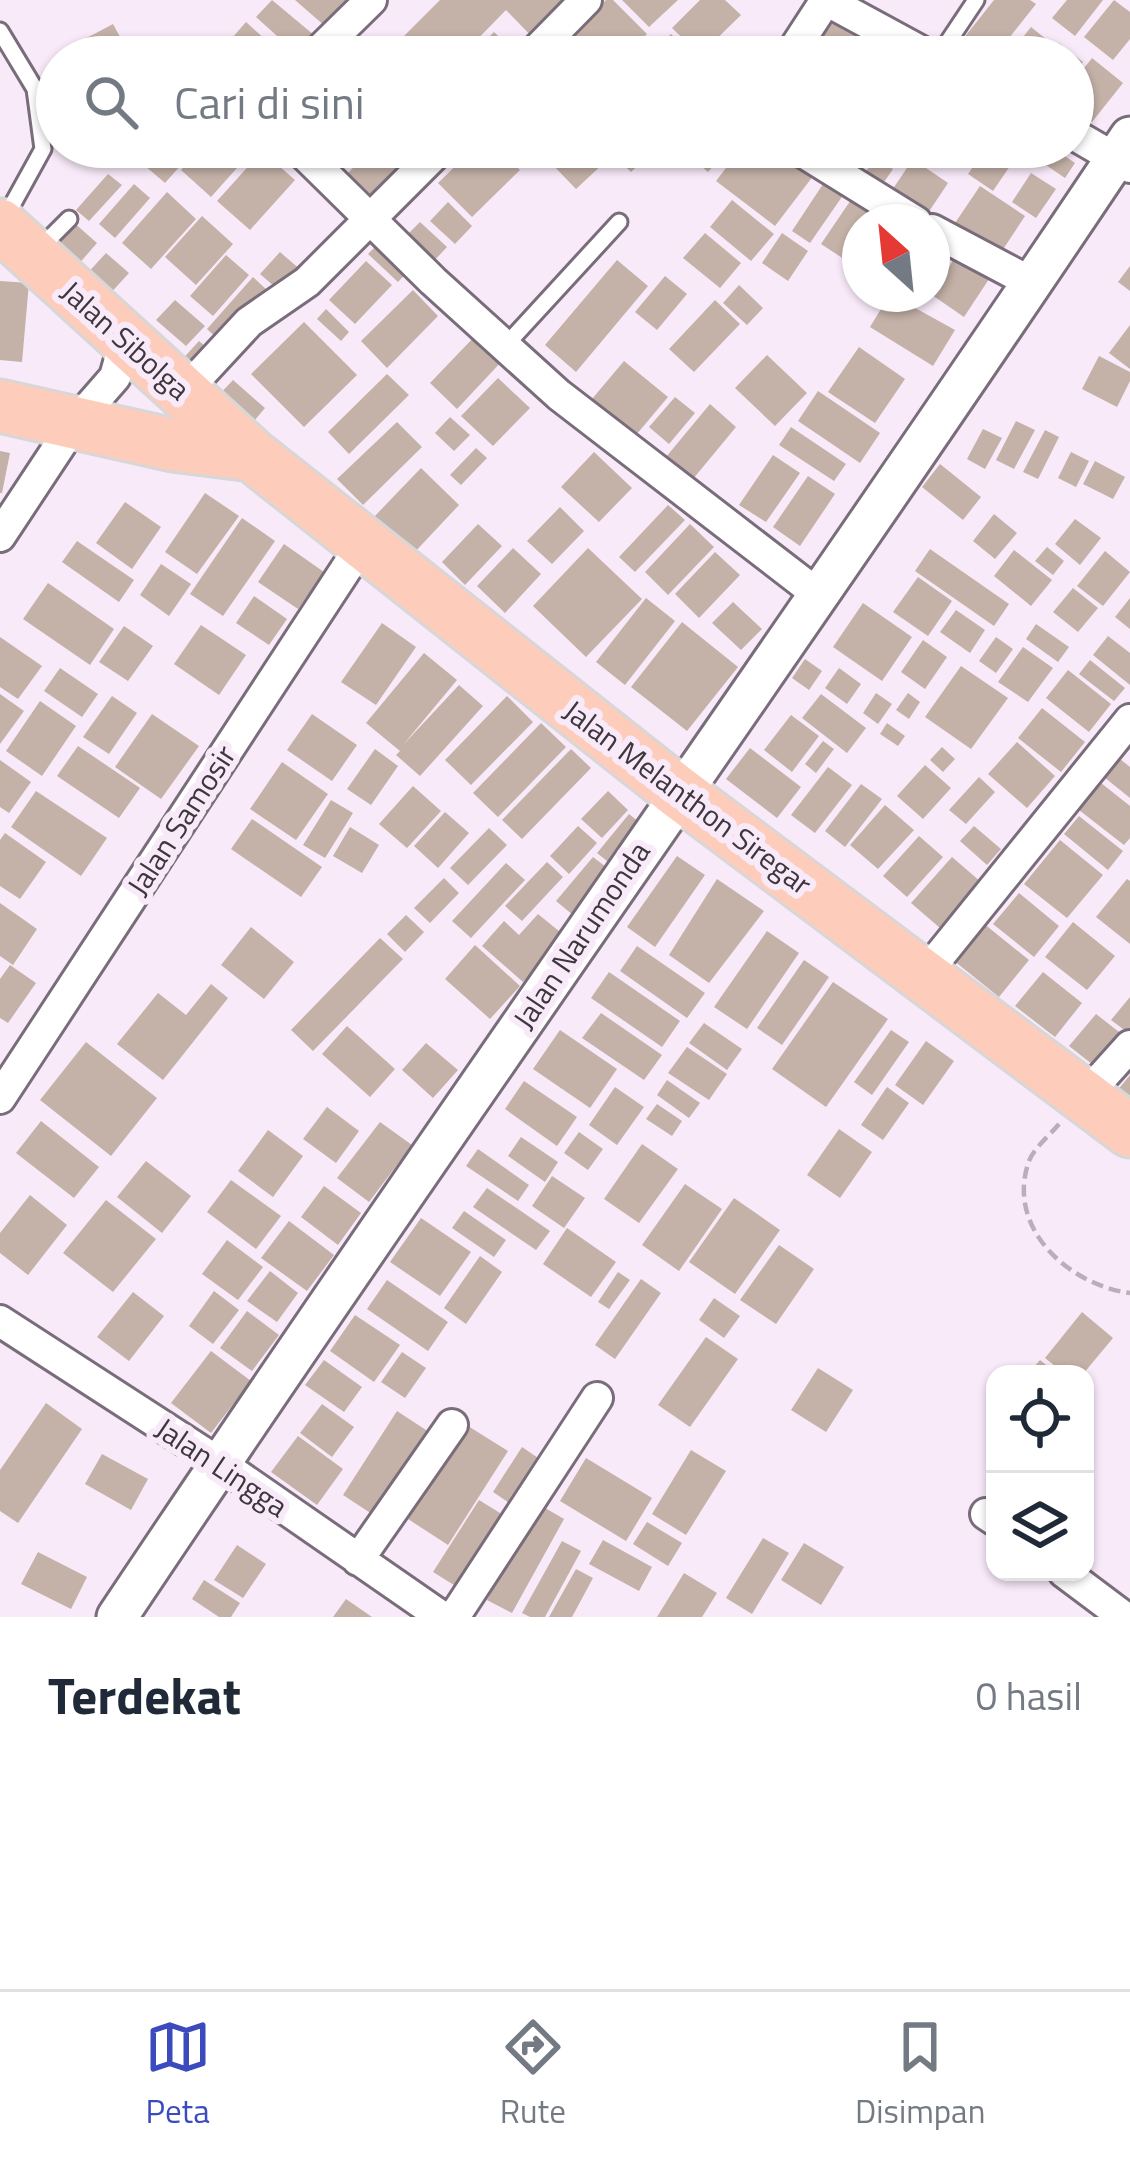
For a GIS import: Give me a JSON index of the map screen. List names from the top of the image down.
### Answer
{
  "streets": {
    "main road": ["Jalan Sibolga", "Jalan Melanthon Siregar"],
    "street": ["Jalan Samosir", "Jalan Narumonda", "Jalan Lingga"]
  },
  "crossings": [
    ["Jalan Sibolga", "Jalan Melanthon Siregar"],
    ["Jalan Melanthon Siregar", "Jalan Samosir"],
    ["Jalan Melanthon Siregar", "Jalan Narumonda"],
    ["Jalan Narumonda", "Jalan Lingga"]
  ],
  "north": "top left",
  "page": {
    "search": "Cari di sini",
    "heading": ["Terdekat", "0 hasil"],
    "nav": ["Peta", "Rute", "Disimpan"]
  }
}
